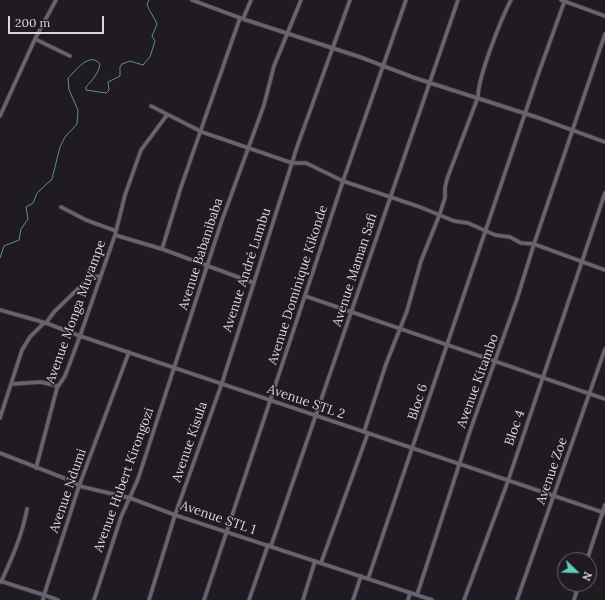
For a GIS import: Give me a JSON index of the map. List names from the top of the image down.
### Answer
{
  "streets": {
    "street": [
      "Avenue Babanibaba",
      "Avenue André Lumbu",
      "Avenue Maman Safi",
      "Avenue Dominique Kikonde",
      "Avenue Monga Muyampe",
      "Avenue Kitambo",
      "Avenue STL 2",
      "Bloc 6",
      "Bloc 4",
      "Avenue Kisula",
      "Avenue Zoe",
      "Avenue Hubert Kirongozi",
      "Avenue Ndumi",
      "Avenue STL 1"
    ]
  },
  "crossings": [
    ["Avenue Babanibaba", "Avenue Monga Muyampe"],
    ["Avenue Babanibaba", "Avenue STL 2"],
    ["Avenue Babanibaba", "Avenue Hubert Kirongozi"],
    ["Avenue André Lumbu", "Avenue Monga Muyampe"],
    ["Avenue André Lumbu", "Avenue STL 2"],
    ["Avenue André Lumbu", "Avenue Kisula"],
    ["Avenue Maman Safi", "Avenue STL 2"],
    ["Avenue Maman Safi", "Avenue STL 1"],
    ["Avenue Dominique Kikonde", "Avenue STL 2"],
    ["Avenue Dominique Kikonde", "Avenue STL 1"],
    ["Avenue Monga Muyampe", "Avenue STL 2"],
    ["Avenue Monga Muyampe", "Avenue STL 1"],
    ["Avenue Kitambo", "Avenue STL 2"],
    ["Avenue Kitambo", "Avenue STL 1"],
    ["Avenue STL 2", "Bloc 6"],
    ["Avenue STL 2", "Bloc 4"],
    ["Avenue STL 2", "Avenue Kisula"],
    ["Avenue STL 2", "Avenue Zoe"],
    ["Avenue STL 2", "Avenue Hubert Kirongozi"],
    ["Avenue STL 2", "Avenue Ndumi"],
    ["Bloc 6", "Avenue STL 1"],
    ["Avenue Kisula", "Avenue STL 1"],
    ["Avenue Hubert Kirongozi", "Avenue STL 1"],
    ["Avenue Ndumi", "Avenue STL 1"]
  ],
  "scale_bar": "200 m",
  "north": "bottom right"
}
